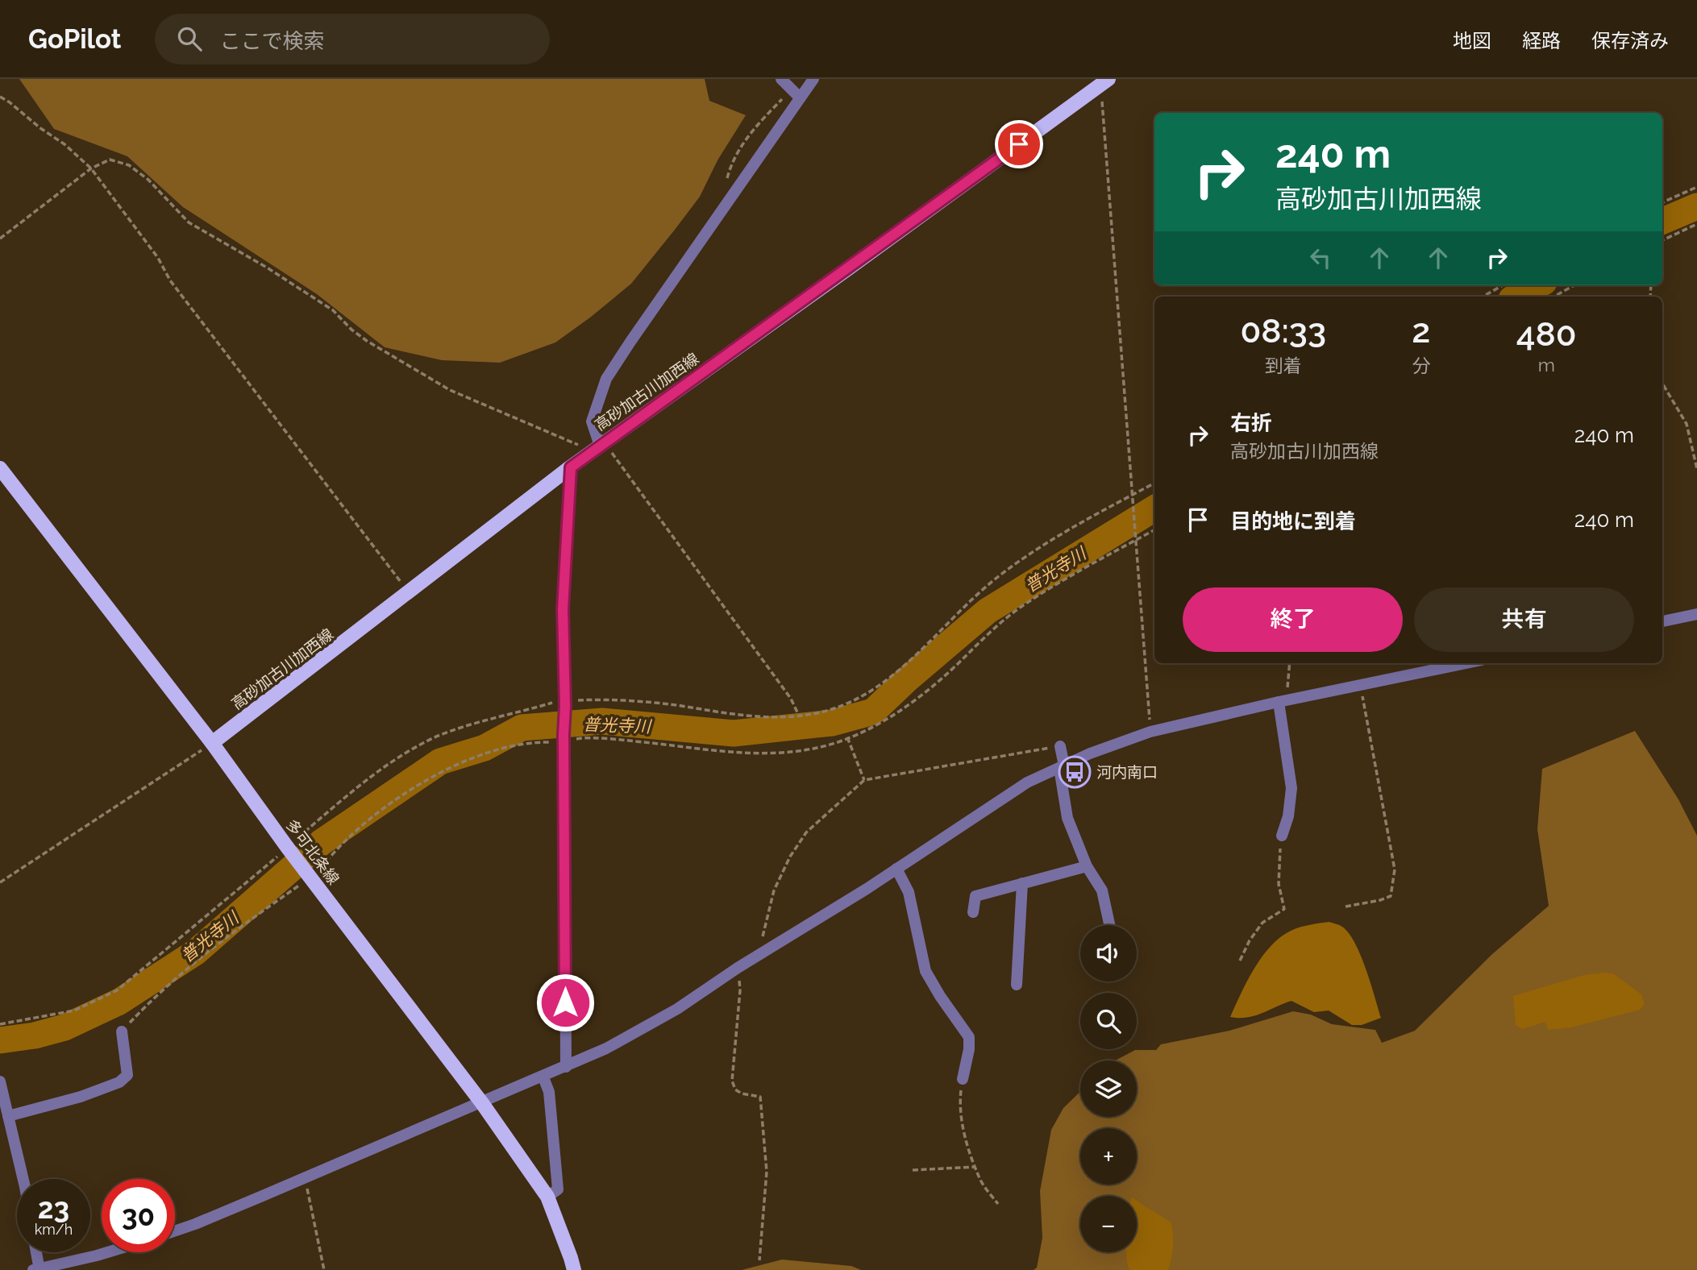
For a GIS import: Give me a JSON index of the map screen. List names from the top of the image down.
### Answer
{
  "streets": {
    "main road": ["高砂加古川加西線", "多可北条線"]
  },
  "crossings": [
    ["高砂加古川加西線", "多可北条線"]
  ],
  "water": ["普光寺川"],
  "places": {
    "bus stop": ["河内南口"]
  },
  "page": {
    "header": "GoPilot",
    "search": "ここで検索",
    "nav": ["地図", "経路", "保存済み"],
    "turn": ["240 m", "高砂加古川加西線"],
    "eta": [
      "08:33",
      "到着",
      "2",
      "分",
      "480",
      "m"
    ],
    "list": [
      {
        "name": "右折",
        "note": "高砂加古川加西線",
        "value": "240 m"
      },
      {
        "name": "目的地に到着",
        "value": "240 m"
      }
    ],
    "buttons": ["終了", "共有"],
    "map_buttons": ["+", "−"],
    "speed": "23 km/h",
    "limit": "30"
  }
}
